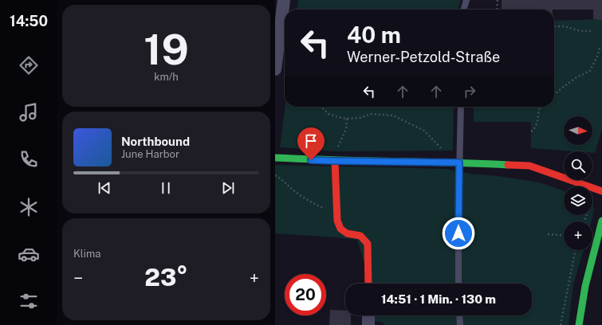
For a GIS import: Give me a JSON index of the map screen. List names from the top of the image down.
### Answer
{
  "north": "right",
  "page": {
    "tabs": "14:50",
    "tile": [
      ["19", "km/h"],
      "Klima"
    ],
    "turn": ["40 m", "Werner-Petzold-Straße"],
    "map_buttons": "+",
    "song": ["Northbound", "June Harbor"],
    "heat": ["−", "23°", "+"],
    "limit": "20",
    "trip": "14:51 · 1 Min. · 130 m"
  }
}
